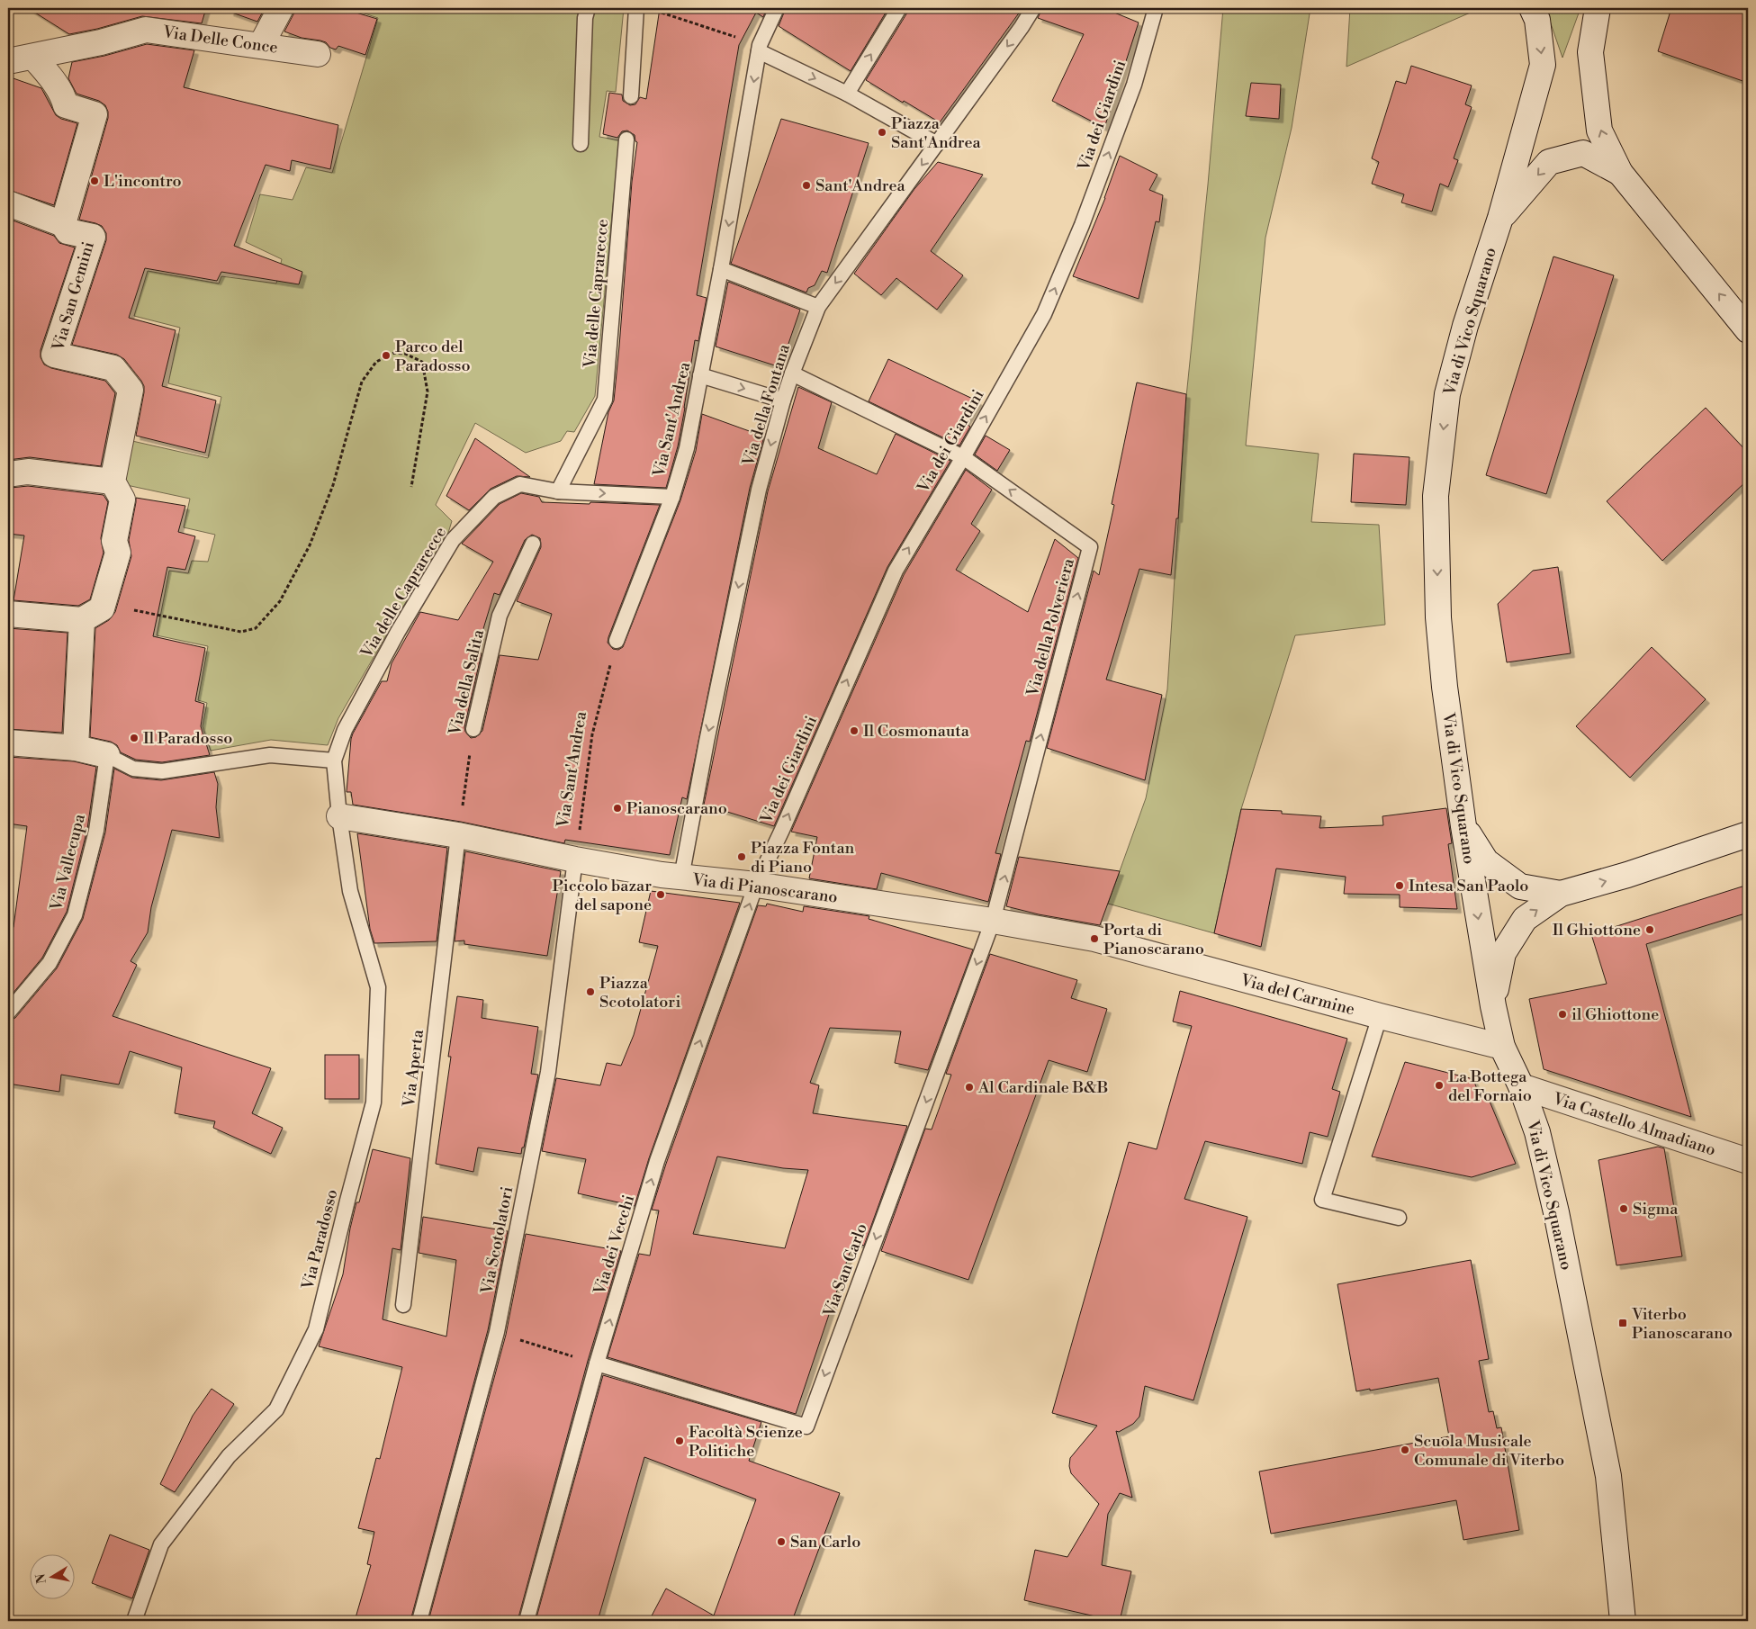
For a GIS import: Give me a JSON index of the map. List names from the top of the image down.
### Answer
{
  "streets": {
    "street": [
      "Via Delle Conce",
      "Via San Gemini",
      "Via di Vico Squarano",
      "Via di Pianoscarano",
      "Via del Carmine",
      "Via Castello Almadiano"
    ],
    "lane": [
      "Via dei Giardini",
      "Via delle Caprarecce",
      "Via della Fontana",
      "Via Sant'Andrea",
      "Via della Polveriera",
      "Via della Salita",
      "Via Vallecupa",
      "Via Aperta",
      "Via Paradosso",
      "Via Scotolatori",
      "Via dei Vecchi",
      "Via San Carlo"
    ]
  },
  "crossings": [
    ["Via dei Giardini", "Via della Polveriera"],
    ["Via dei Giardini", "Via di Pianoscarano"],
    ["Via dei Giardini", "Via dei Vecchi"],
    ["Via delle Caprarecce", "Via di Pianoscarano"],
    ["Via delle Caprarecce", "Via Paradosso"],
    ["Via di Vico Squarano", "Via del Carmine"],
    ["Via di Vico Squarano", "Via Castello Almadiano"],
    ["Via della Fontana", "Via della Polveriera"],
    ["Via della Fontana", "Via di Pianoscarano"],
    ["Via Sant'Andrea", "Via di Pianoscarano"],
    ["Via Sant'Andrea", "Via Scotolatori"],
    ["Via della Polveriera", "Via di Pianoscarano"],
    ["Via della Polveriera", "Via San Carlo"],
    ["Via della Salita", "Via di Pianoscarano"],
    ["Via della Salita", "Via Aperta"],
    ["Via di Pianoscarano", "Via del Carmine"],
    ["Via di Pianoscarano", "Via Aperta"],
    ["Via di Pianoscarano", "Via Paradosso"],
    ["Via di Pianoscarano", "Via Scotolatori"],
    ["Via di Pianoscarano", "Via dei Vecchi"],
    ["Via di Pianoscarano", "Via San Carlo"],
    ["Via dei Vecchi", "Via San Carlo"]
  ],
  "one_way": [
    "Via dei Giardini",
    "Via di Vico Squarano",
    "Via della Fontana",
    "Via della Polveriera",
    "Via dei Vecchi"
  ],
  "places": {
    "other": [
      "Piazza Sant'Andrea",
      "L'incontro",
      "Sant'Andrea",
      "Parco del Paradosso",
      "Il Cosmonauta",
      "Il Paradosso",
      "Pianoscarano",
      "Piazza Fontan di Piano",
      "Intesa San Paolo",
      "Piccolo bazar del sapone",
      "Il Ghiottone",
      "Porta di Pianoscarano",
      "Piazza Scotolatori",
      "il Ghiottone",
      "La Bottega del Fornaio",
      "Al Cardinale B&B",
      "Sigma",
      "Facoltà Scienze Politiche",
      "Scuola Musicale Comunale di Viterbo",
      "San Carlo"
    ],
    "transit": ["Viterbo Pianoscarano"]
  },
  "north": "left"
}
